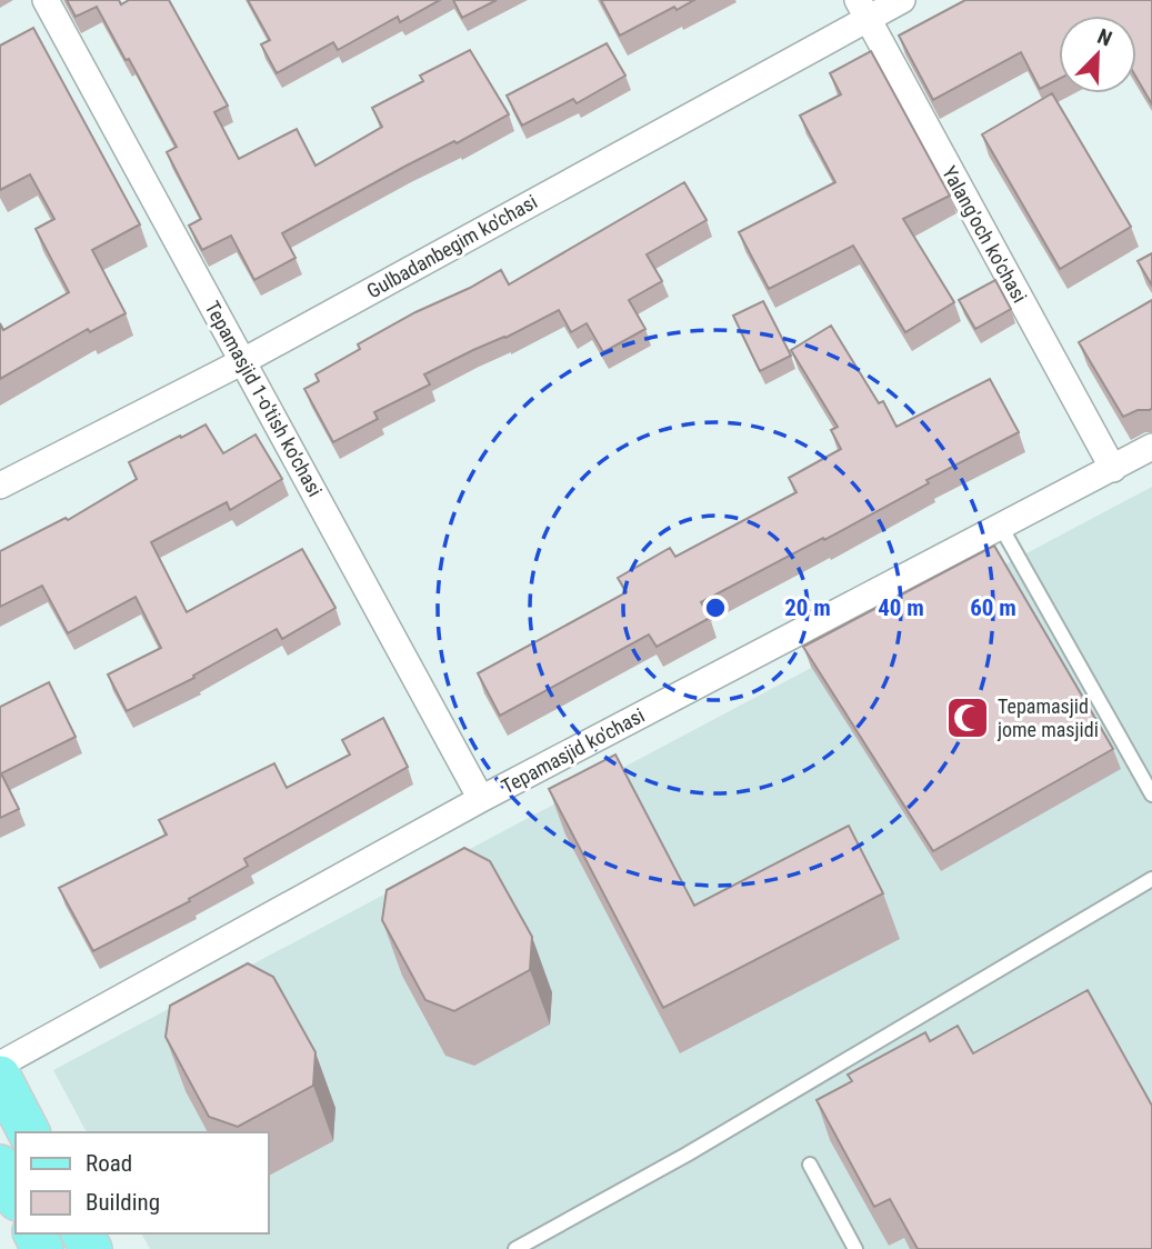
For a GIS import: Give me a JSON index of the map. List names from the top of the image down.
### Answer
{
  "streets": {
    "street": [
      "Yalang'och ko'chasi",
      "Gulbadanbegim ko'chasi",
      "Tepamasjid 1-o'tish ko'chasi",
      "Tepamasjid ko'chasi"
    ]
  },
  "crossings": [
    ["Yalang'och ko'chasi", "Gulbadanbegim ko'chasi"],
    ["Yalang'och ko'chasi", "Tepamasjid ko'chasi"],
    ["Gulbadanbegim ko'chasi", "Tepamasjid 1-o'tish ko'chasi"],
    ["Tepamasjid 1-o'tish ko'chasi", "Tepamasjid ko'chasi"]
  ],
  "places": {
    "mosque": ["Tepamasjid jome masjidi"]
  },
  "legend": ["Road", "Building"],
  "north": "top right",
  "rings": ["20 m", "40 m", "60 m"]
}
